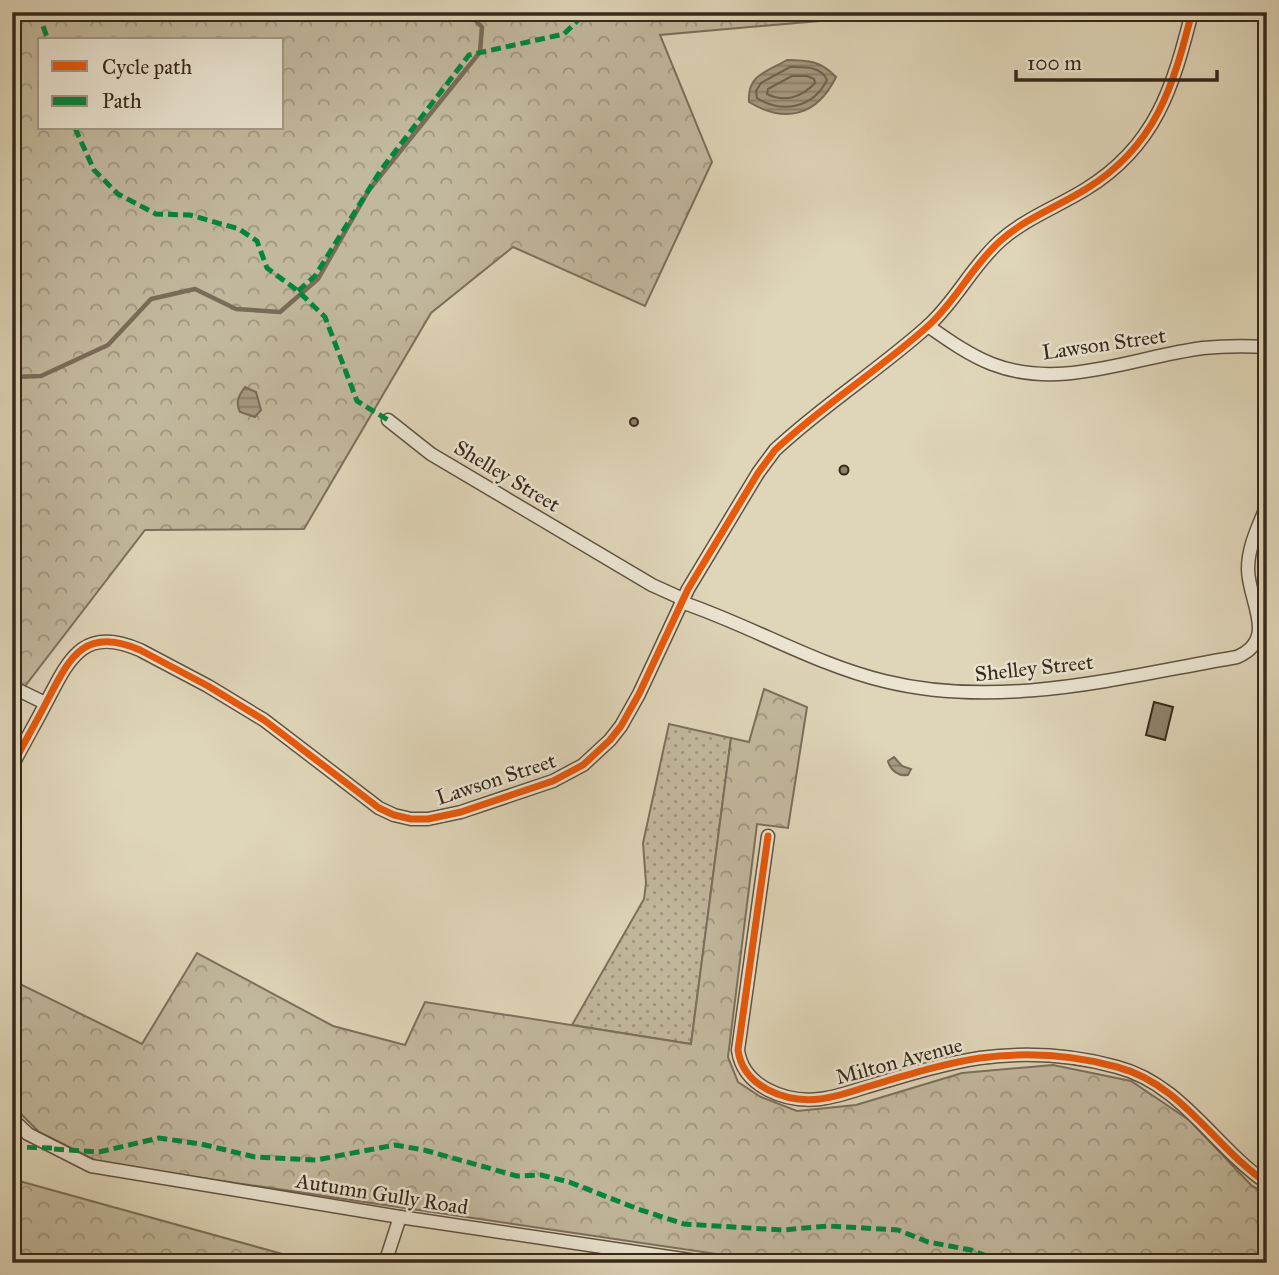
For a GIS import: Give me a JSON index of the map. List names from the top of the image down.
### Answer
{
  "streets": {
    "street": [
      "Lawson Street",
      "Shelley Street",
      "Milton Avenue",
      "Autumn Gully Road"
    ]
  },
  "crossings": [
    ["Lawson Street", "Shelley Street"]
  ],
  "legend": ["Cycle path", "Path"],
  "scale_bar": "100 m"
}
